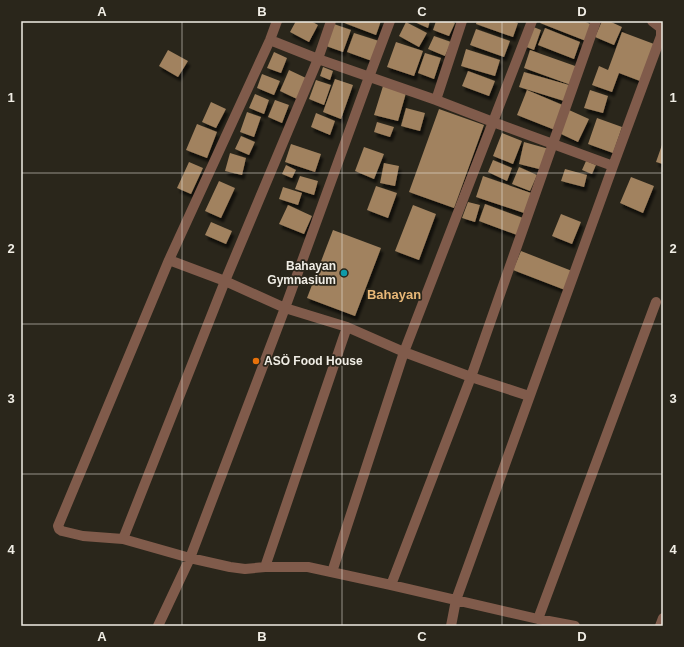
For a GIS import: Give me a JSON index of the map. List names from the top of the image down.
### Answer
{
  "districts": ["Bahayan"],
  "places": ["Bahayan Gymnasium", "ASÖ Food House"],
  "grid": {
    "columns": [
      "A",
      "B",
      "C",
      "D"
    ],
    "rows": [
      "1",
      "2",
      "3",
      "4"
    ]
  }
}
